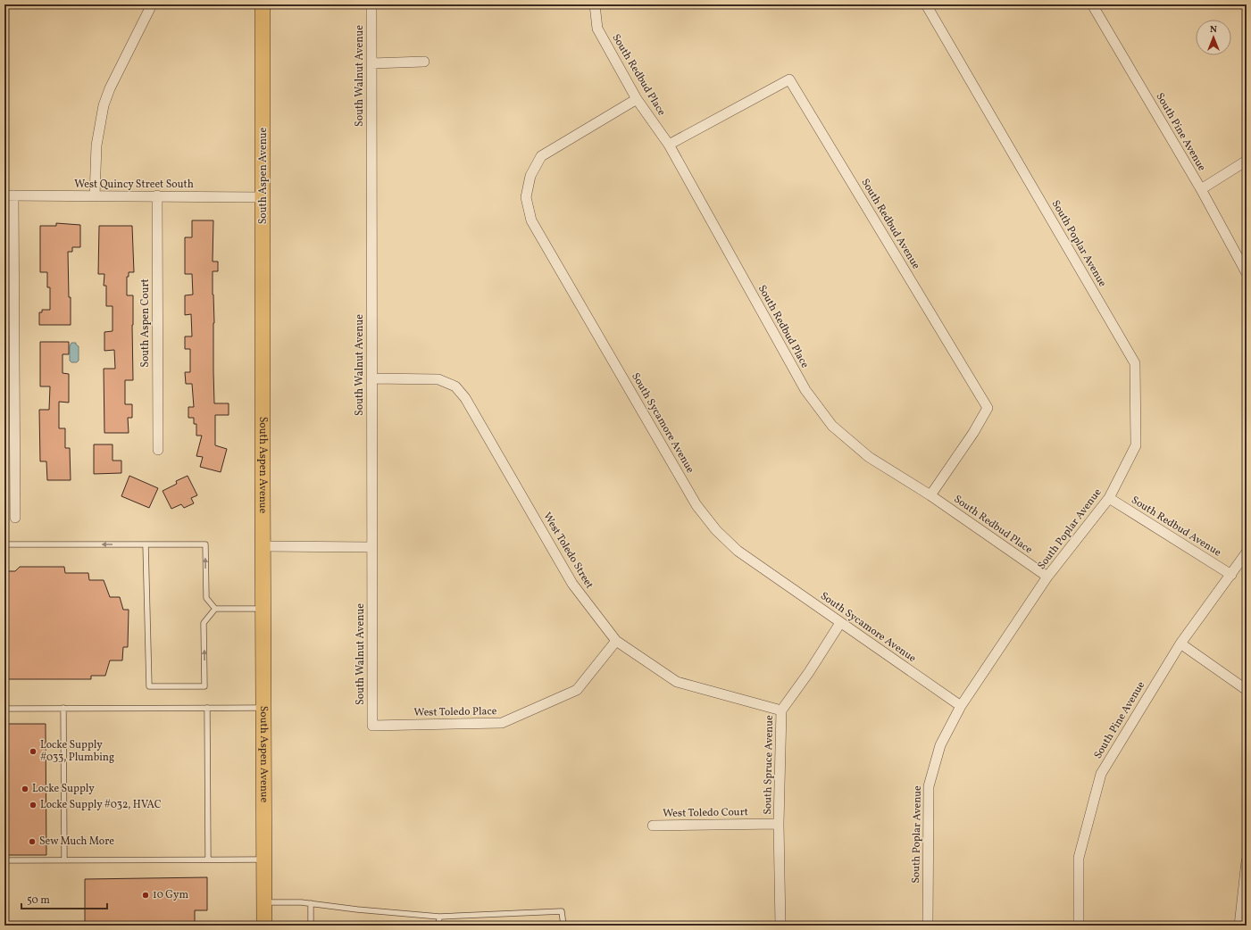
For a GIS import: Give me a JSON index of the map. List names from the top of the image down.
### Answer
{
  "streets": {
    "main road": ["South Aspen Avenue"],
    "street": [
      "South Redbud Place",
      "South Walnut Avenue",
      "South Pine Avenue",
      "West Quincy Street South",
      "South Redbud Avenue",
      "South Poplar Avenue",
      "South Aspen Court",
      "South Sycamore Avenue",
      "West Toledo Street",
      "West Toledo Place",
      "South Spruce Avenue",
      "West Toledo Court"
    ]
  },
  "crossings": [
    ["South Redbud Place", "South Redbud Avenue"],
    ["South Redbud Place", "South Poplar Avenue"],
    ["South Redbud Place", "South Sycamore Avenue"],
    ["South Walnut Avenue", "West Toledo Street"],
    ["South Walnut Avenue", "West Toledo Place"],
    ["South Pine Avenue", "South Redbud Avenue"],
    ["South Aspen Avenue", "West Quincy Street South"],
    ["West Quincy Street South", "South Aspen Court"],
    ["South Redbud Avenue", "South Poplar Avenue"],
    ["South Poplar Avenue", "South Sycamore Avenue"],
    ["South Sycamore Avenue", "South Spruce Avenue"],
    ["West Toledo Street", "West Toledo Place"],
    ["West Toledo Street", "South Spruce Avenue"],
    ["South Spruce Avenue", "West Toledo Court"]
  ],
  "places": [
    "Locke Supply #033, Plumbing",
    "Locke Supply",
    "Locke Supply #032, HVAC",
    "Sew Much More",
    "10 Gym"
  ],
  "scale_bar": "50 m",
  "north": "top"
}
